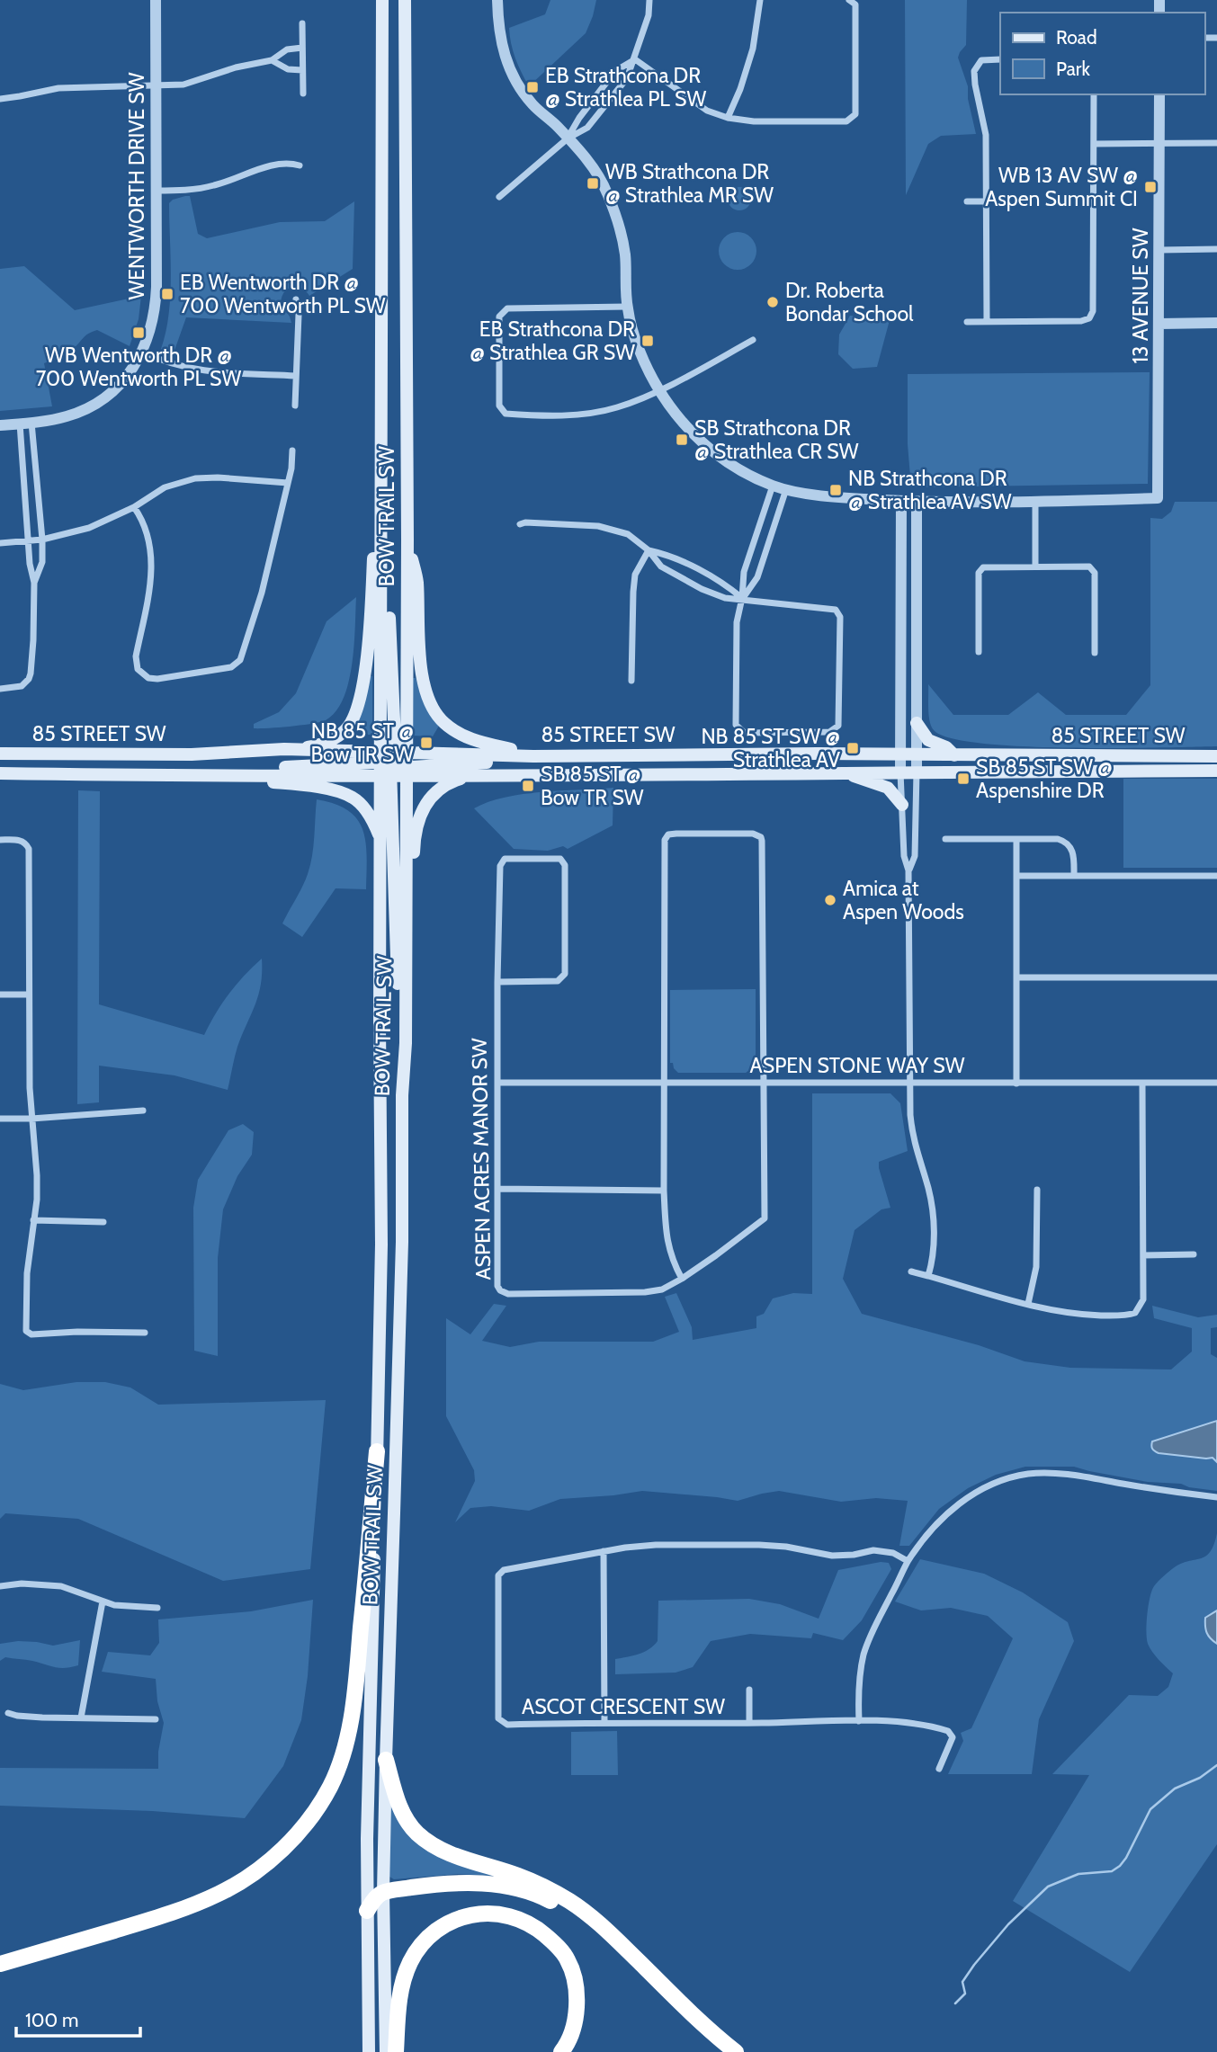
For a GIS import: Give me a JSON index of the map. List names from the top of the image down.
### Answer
{
  "streets": {
    "main road": ["BOW TRAIL SW", "85 STREET SW"],
    "street": [
      "WENTWORTH DRIVE SW",
      "13 AVENUE SW",
      "ASPEN STONE WAY SW",
      "ASPEN ACRES MANOR SW",
      "ASCOT CRESCENT SW"
    ]
  },
  "crossings": [
    ["BOW TRAIL SW", "85 STREET SW"],
    ["ASPEN STONE WAY SW", "ASPEN ACRES MANOR SW"]
  ],
  "places": {
    "transit": [
      "EB Strathcona DR @ Strathlea PL SW",
      "WB Strathcona DR @ Strathlea MR SW",
      "WB 13 AV SW @ Aspen Summit CI",
      "EB Wentworth DR @ 700 Wentworth PL SW",
      "WB Wentworth DR @ 700 Wentworth PL SW",
      "EB Strathcona DR @ Strathlea GR SW",
      "SB Strathcona DR @ Strathlea CR SW",
      "NB Strathcona DR @ Strathlea AV SW",
      "NB 85 ST @ Bow TR SW",
      "NB 85 ST SW @ Strathlea AV",
      "SB 85 ST SW @ Aspenshire DR",
      "SB 85 ST @ Bow TR SW"
    ],
    "other": ["Dr. Roberta Bondar School", "Amica at Aspen Woods"]
  },
  "legend": ["Road", "Park"],
  "scale_bar": "100 m"
}
